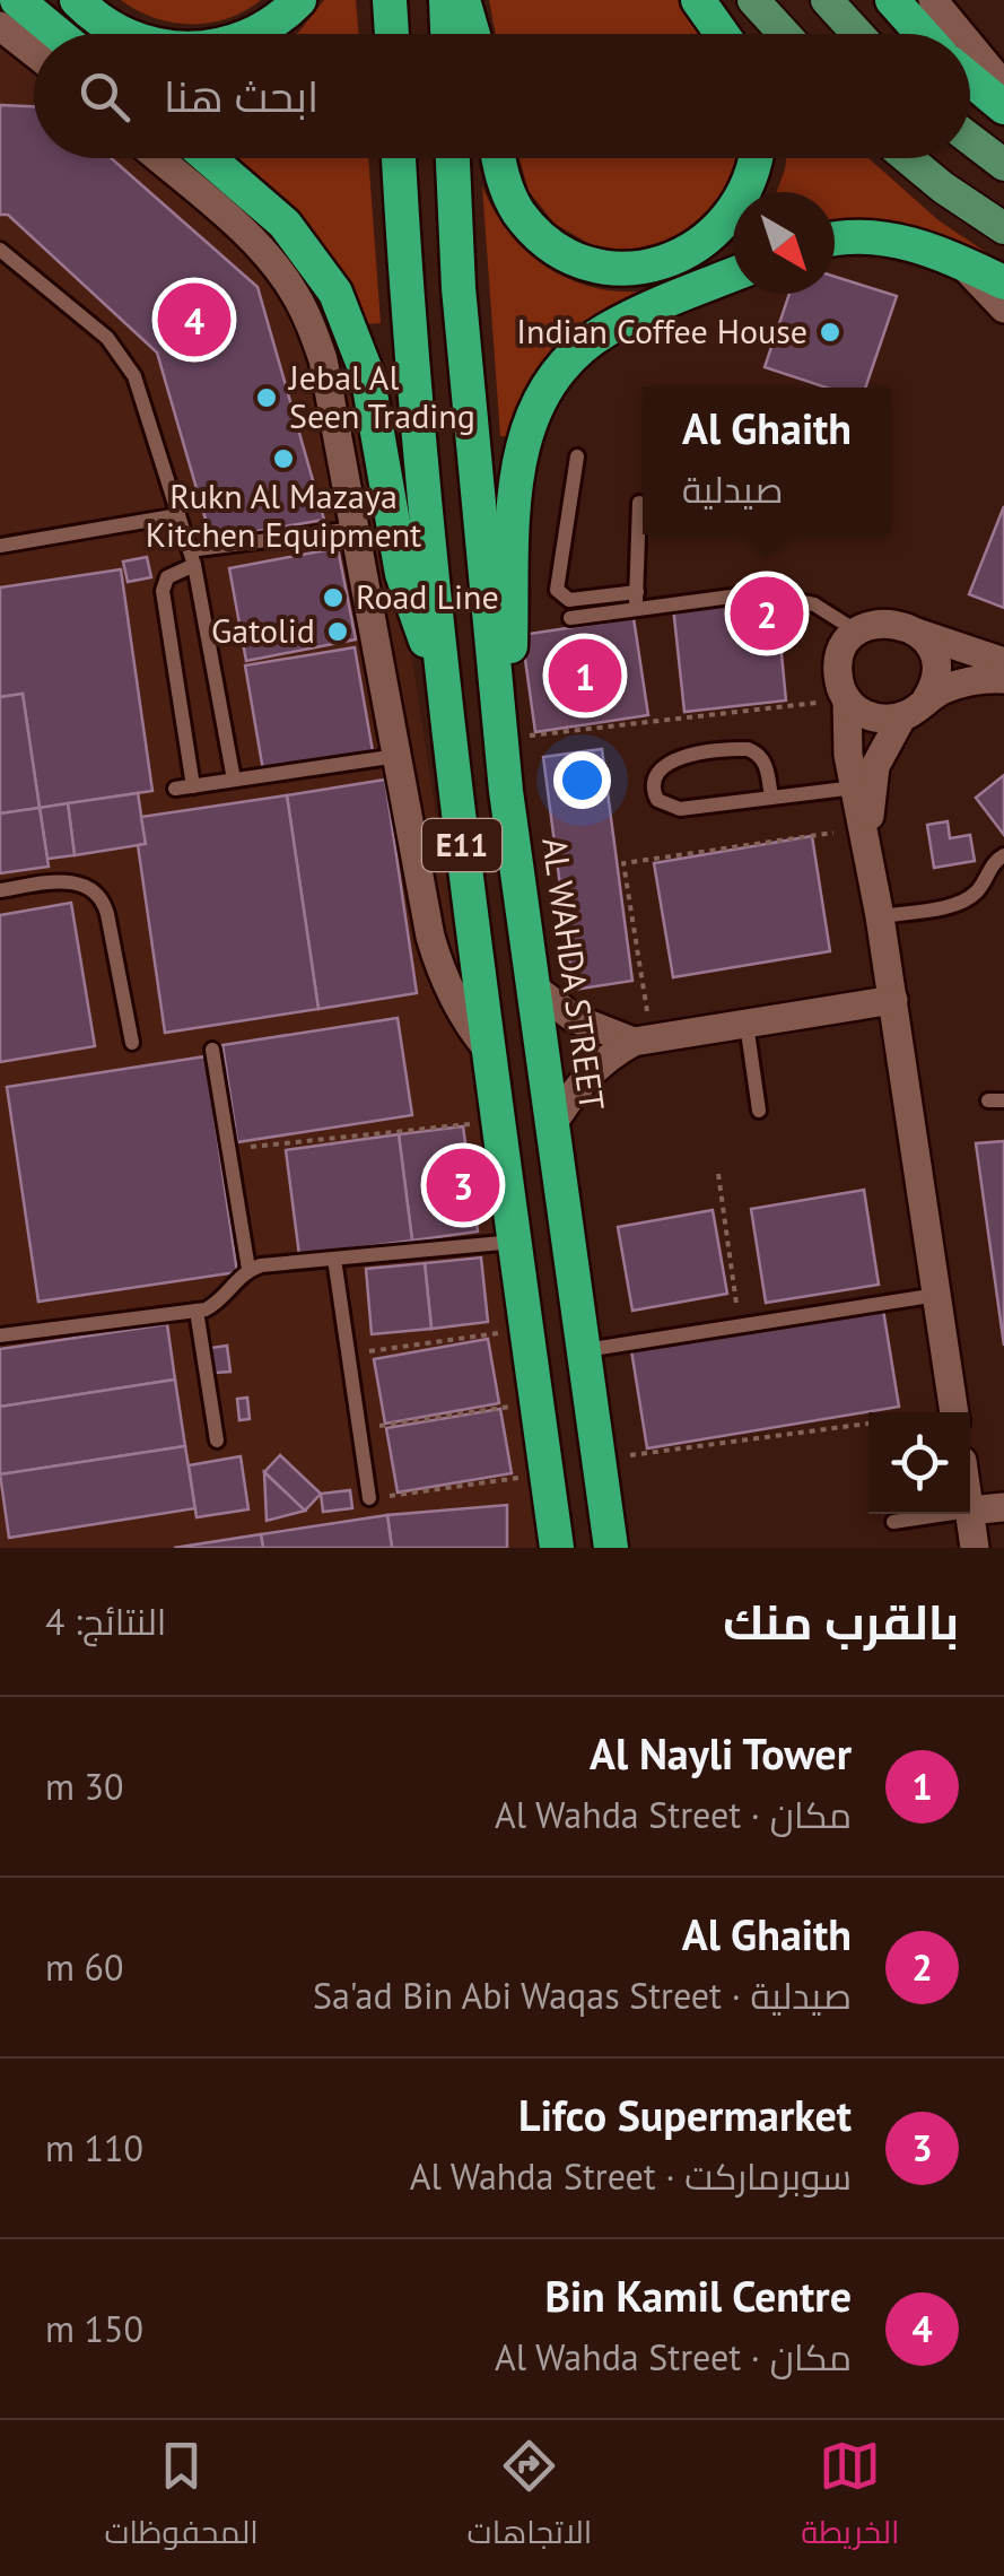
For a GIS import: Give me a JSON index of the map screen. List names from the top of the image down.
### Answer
{
  "streets": {
    "highway": ["E11", "AL WAHDA STREET"]
  },
  "places": [
    "Indian Coffee House",
    "Jebal Al Seen Trading",
    "Rukn Al Mazaya Kitchen Equipment",
    "Road Line",
    "Gatolid"
  ],
  "north": "bottom right",
  "page": {
    "search": "ابحث هنا",
    "pins": [
      "4",
      "2",
      "1",
      "3"
    ],
    "popup": ["Al Ghaith", "صيدلية"],
    "heading": ["بالقرب منك", "النتائج: 4"],
    "list": [
      {
        "mark": "1",
        "name": "Al Nayli Tower",
        "note": "مكان · Al Wahda Street",
        "value": "30 m"
      },
      {
        "mark": "2",
        "name": "Al Ghaith",
        "note": "صيدلية · Sa'ad Bin Abi Waqas Street",
        "value": "60 m"
      },
      {
        "mark": "3",
        "name": "Lifco Supermarket",
        "note": "سوبرماركت · Al Wahda Street",
        "value": "110 m"
      },
      {
        "mark": "4",
        "name": "Bin Kamil Centre",
        "note": "مكان · Al Wahda Street",
        "value": "150 m"
      }
    ],
    "nav": ["الخريطة", "الاتجاهات", "المحفوظات"]
  }
}
